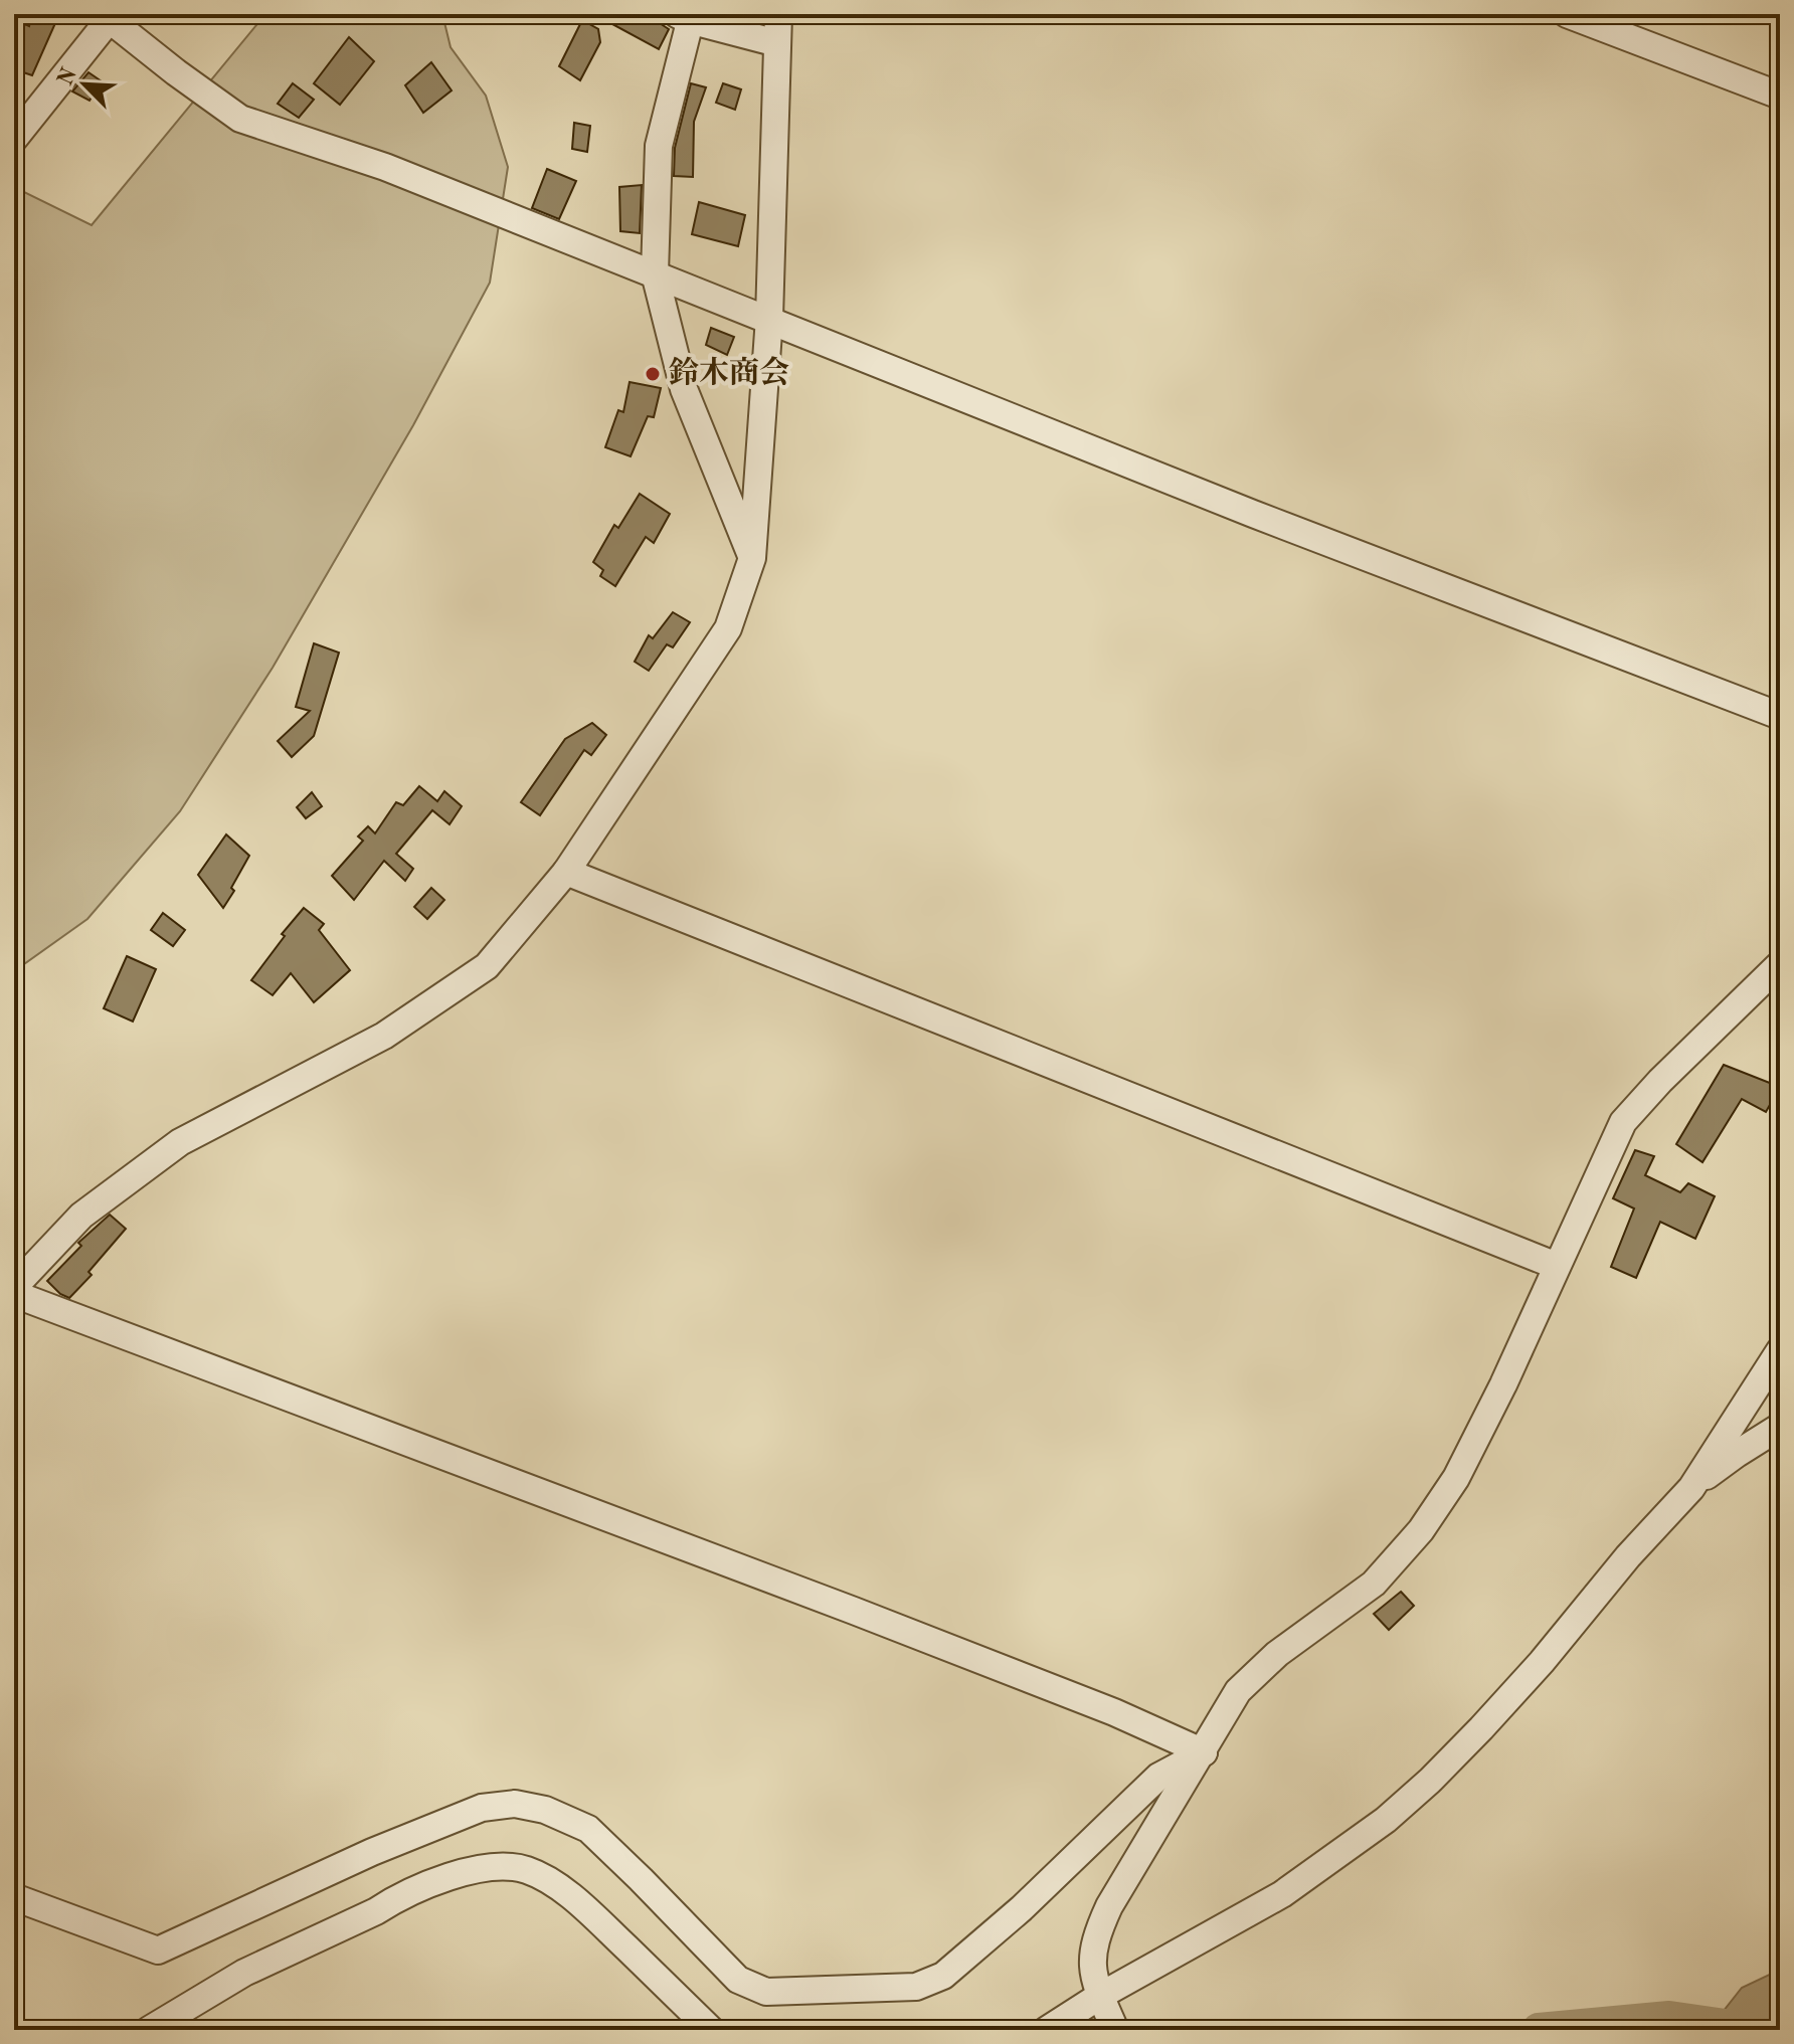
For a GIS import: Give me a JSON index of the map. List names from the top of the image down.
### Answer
{
  "places": ["鈴木商会"],
  "north": "top left"
}
